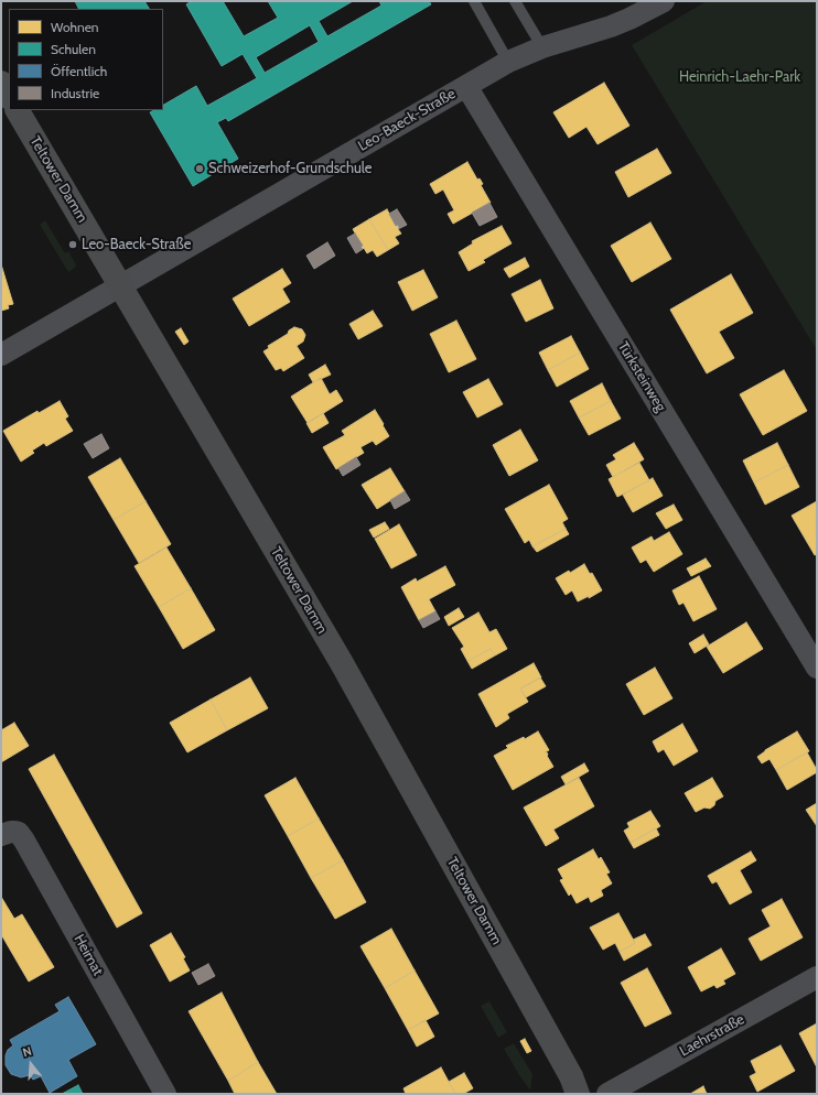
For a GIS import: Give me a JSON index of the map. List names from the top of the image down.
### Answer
{
  "streets": {
    "main road": ["Teltower Damm"],
    "street": [
      "Leo-Baeck-Straße",
      "Türksteinweg",
      "Heimat",
      "Laehrstraße"
    ]
  },
  "crossings": [
    ["Leo-Baeck-Straße", "Teltower Damm"],
    ["Leo-Baeck-Straße", "Türksteinweg"]
  ],
  "parks": ["Heinrich-Laehr-Park"],
  "places": ["Schweizerhof-Grundschule", "Leo-Baeck-Straße"],
  "legend": [
    "Wohnen",
    "Schulen",
    "Öffentlich",
    "Industrie"
  ],
  "north": "top"
}
